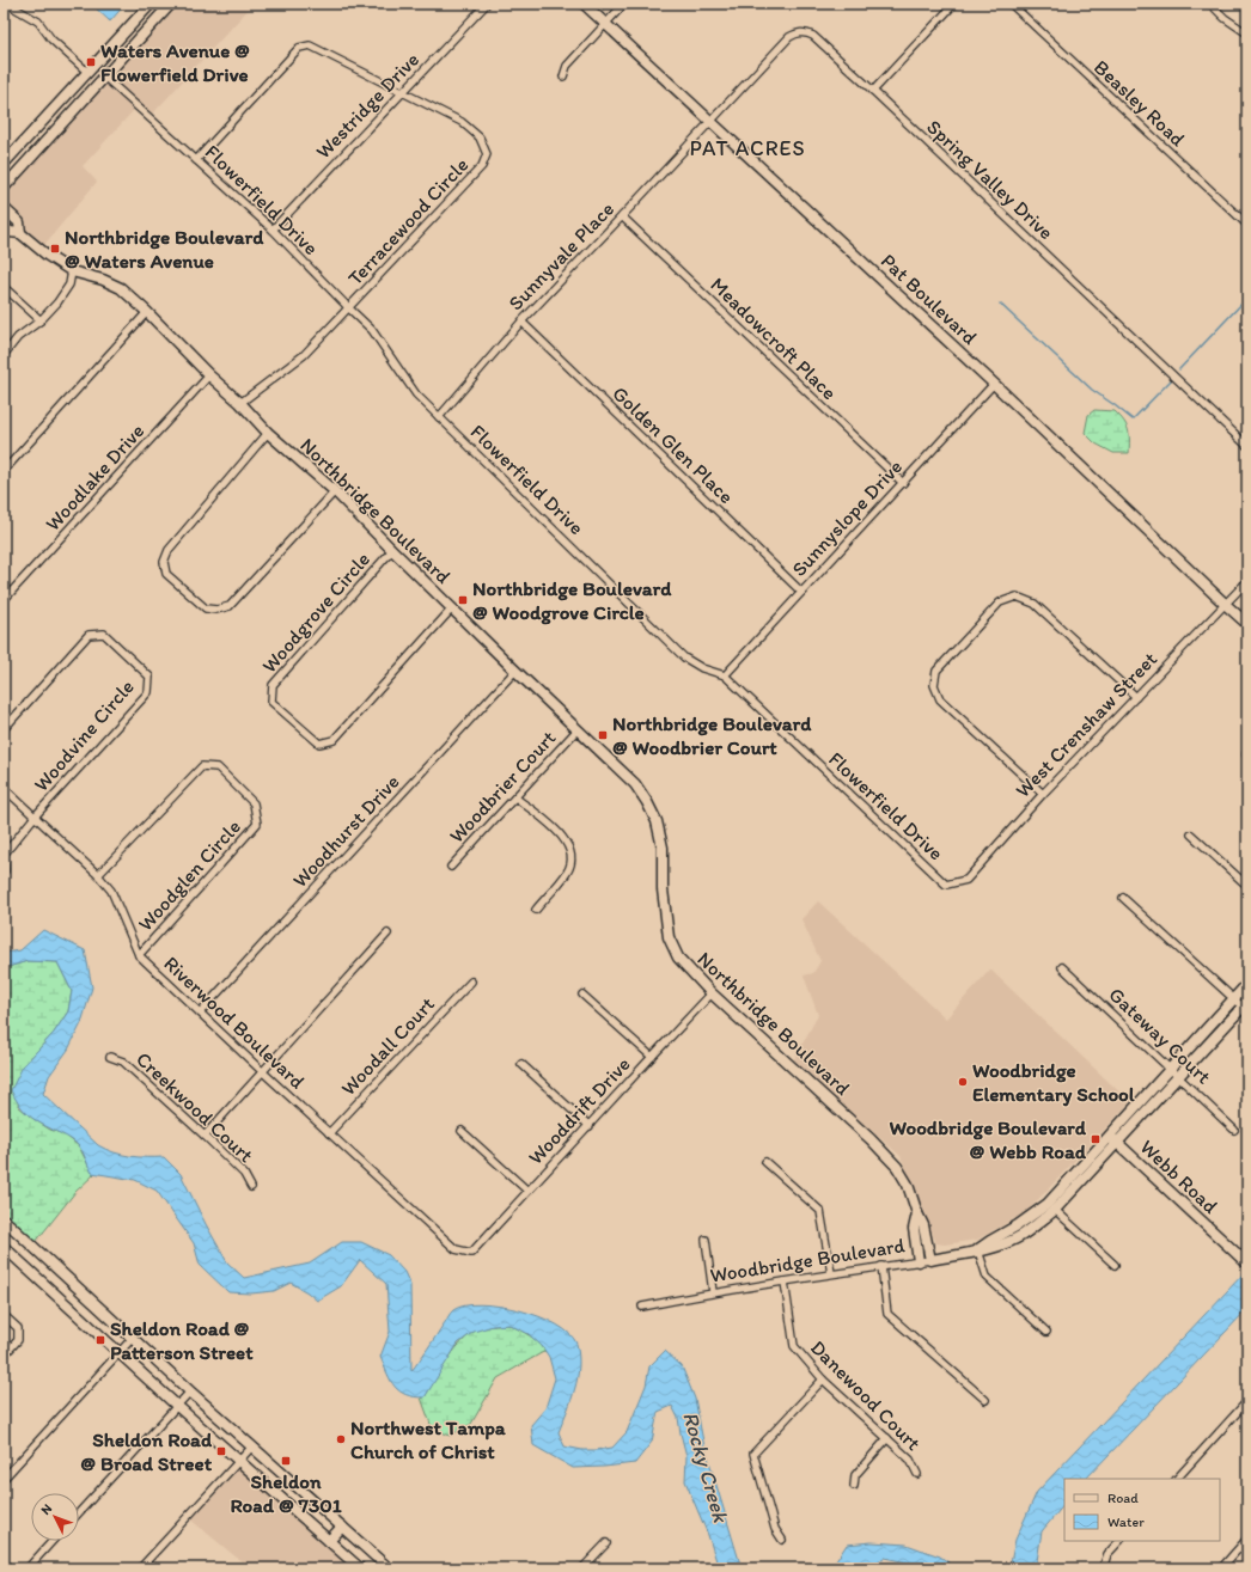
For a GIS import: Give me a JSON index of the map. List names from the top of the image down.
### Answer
{
  "streets": {
    "street": [
      "Beasley Road",
      "Westridge Drive",
      "Spring Valley Drive",
      "Flowerfield Drive",
      "Terracewood Circle",
      "Sunnyvale Place",
      "Pat Boulevard",
      "Meadowcroft Place",
      "Golden Glen Place",
      "Woodlake Drive",
      "Northbridge Boulevard",
      "Sunnyslope Drive",
      "Woodgrove Circle",
      "West Crenshaw Street",
      "Woodvine Circle",
      "Woodbrier Court",
      "Woodhurst Drive",
      "Woodglen Circle",
      "Riverwood Boulevard",
      "Gateway Court",
      "Woodall Court",
      "Creekwood Court",
      "Wooddrift Drive",
      "Webb Road",
      "Woodbridge Boulevard",
      "Danewood Court"
    ]
  },
  "crossings": [
    ["Westridge Drive", "Flowerfield Drive"],
    ["Westridge Drive", "Terracewood Circle"],
    ["Spring Valley Drive", "Sunnyvale Place"],
    ["Spring Valley Drive", "Pat Boulevard"],
    ["Flowerfield Drive", "Terracewood Circle"],
    ["Flowerfield Drive", "Sunnyvale Place"],
    ["Flowerfield Drive", "Sunnyslope Drive"],
    ["Flowerfield Drive", "West Crenshaw Street"],
    ["Terracewood Circle", "Northbridge Boulevard"],
    ["Sunnyvale Place", "Pat Boulevard"],
    ["Sunnyvale Place", "Meadowcroft Place"],
    ["Sunnyvale Place", "Golden Glen Place"],
    ["Pat Boulevard", "Sunnyslope Drive"],
    ["Pat Boulevard", "West Crenshaw Street"],
    ["Meadowcroft Place", "Sunnyslope Drive"],
    ["Golden Glen Place", "Sunnyslope Drive"],
    ["Woodlake Drive", "Northbridge Boulevard"],
    ["Northbridge Boulevard", "Woodgrove Circle"],
    ["Northbridge Boulevard", "Woodbrier Court"],
    ["Northbridge Boulevard", "Woodhurst Drive"],
    ["Northbridge Boulevard", "Wooddrift Drive"],
    ["Northbridge Boulevard", "Woodbridge Boulevard"],
    ["Woodvine Circle", "Riverwood Boulevard"],
    ["Woodhurst Drive", "Riverwood Boulevard"],
    ["Woodglen Circle", "Riverwood Boulevard"],
    ["Riverwood Boulevard", "Woodall Court"],
    ["Riverwood Boulevard", "Wooddrift Drive"],
    ["Gateway Court", "Woodbridge Boulevard"],
    ["Webb Road", "Woodbridge Boulevard"],
    ["Woodbridge Boulevard", "Danewood Court"]
  ],
  "districts": ["PAT ACRES"],
  "water": ["Rocky Creek"],
  "places": {
    "transit": [
      "Waters Avenue @ Flowerfield Drive",
      "Northbridge Boulevard @ Waters Avenue",
      "Northbridge Boulevard @ Woodgrove Circle",
      "Northbridge Boulevard @ Woodbrier Court",
      "Woodbridge Boulevard @ Webb Road",
      "Sheldon Road @ Patterson Street",
      "Sheldon Road @ Broad Street",
      "Sheldon Road @ 7301"
    ],
    "other": ["Woodbridge Elementary School", "Northwest Tampa Church of Christ"]
  },
  "legend": ["Road", "Water"],
  "north": "top left"
}
